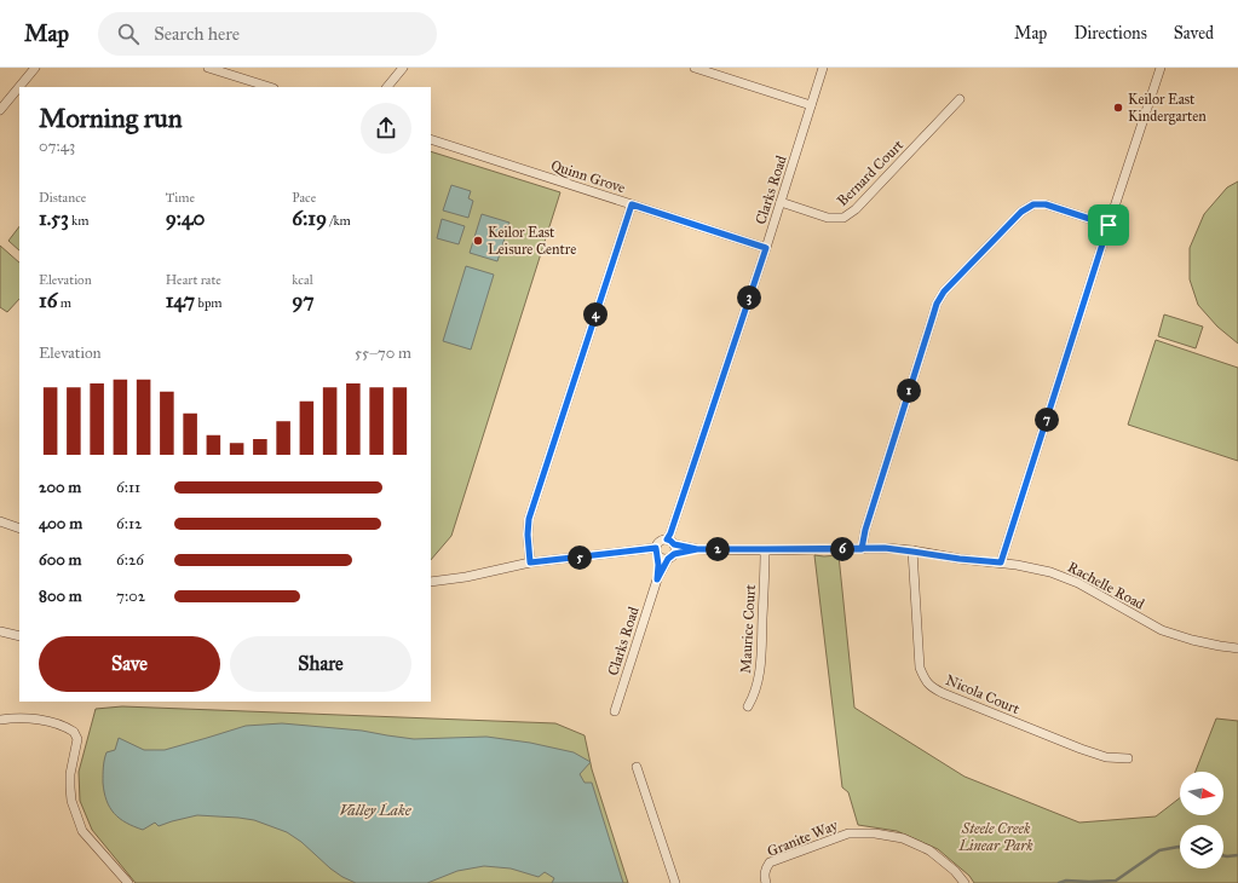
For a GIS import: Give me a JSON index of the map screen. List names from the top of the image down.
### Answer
{
  "streets": {
    "street": [
      "Bernard Court",
      "Quinn Grove",
      "Clarks Road",
      "Rachelle Road",
      "Maurice Court",
      "Nicola Court",
      "Granite Way"
    ]
  },
  "crossings": [
    ["Bernard Court", "Clarks Road"],
    ["Quinn Grove", "Clarks Road"],
    ["Clarks Road", "Rachelle Road"],
    ["Rachelle Road", "Maurice Court"],
    ["Rachelle Road", "Nicola Court"]
  ],
  "water": ["Valley Lake"],
  "parks": ["Steele Creek Linear Park"],
  "places": ["Keilor East Kindergarten", "Keilor East Leisure Centre"],
  "north": "right",
  "page": {
    "header": "Map",
    "search": "Search here",
    "nav": ["Map", "Directions", "Saved"],
    "heading": ["Morning run", "07:43"],
    "stats": [
      ["Distance", "1.53 km"],
      ["Time", "9:40"],
      ["Pace", "6:19 /km"],
      ["Elevation", "16 m"],
      ["Heart rate", "147 bpm"],
      ["kcal", "97"]
    ],
    "pins": [
      "3",
      "4",
      "1",
      "7",
      "2",
      "6",
      "5"
    ],
    "chart": ["Elevation", "55–70 m"],
    "list": [
      {
        "name": "200 m",
        "note": "6:11"
      },
      {
        "name": "400 m",
        "note": "6:12"
      },
      {
        "name": "600 m",
        "note": "6:26"
      },
      {
        "name": "800 m",
        "note": "7:02"
      }
    ],
    "buttons": ["Save", "Share"]
  }
}
